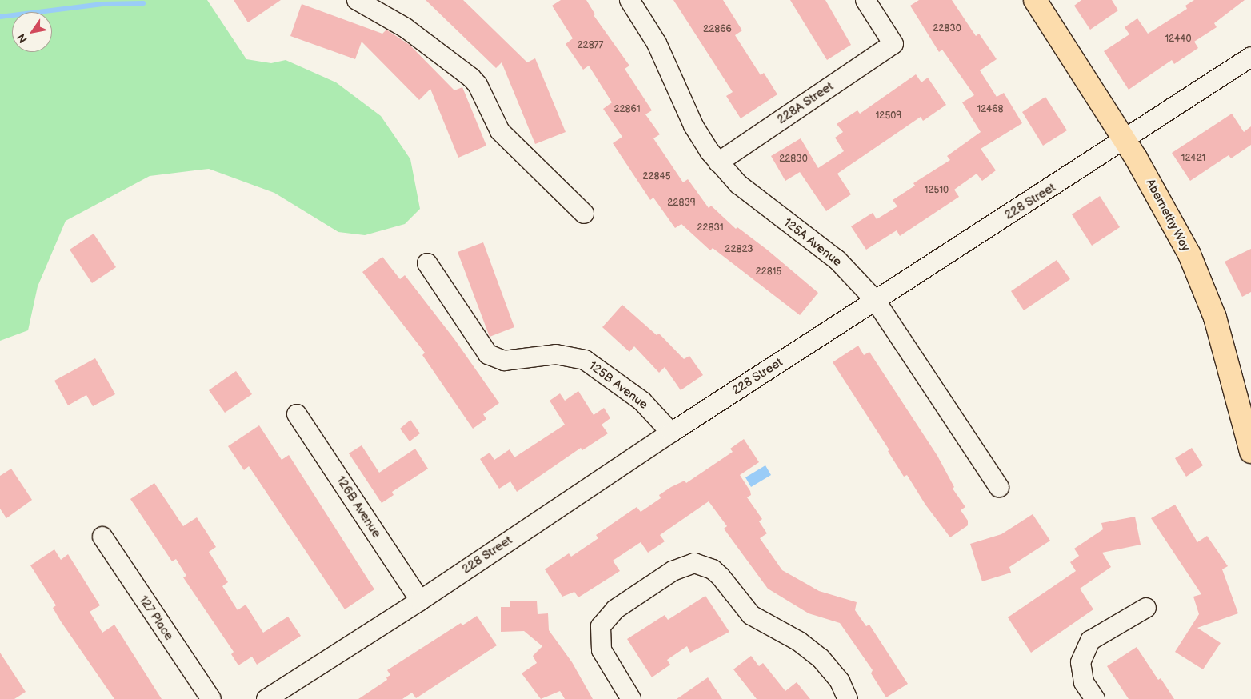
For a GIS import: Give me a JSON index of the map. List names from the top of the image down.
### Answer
{
  "streets": {
    "main road": ["Abernethy Way"],
    "street": [
      "228A Street",
      "228 Street",
      "125A Avenue",
      "125B Avenue",
      "126B Avenue",
      "127 Place"
    ]
  },
  "crossings": [
    ["228A Street", "125A Avenue"],
    ["228 Street", "Abernethy Way"],
    ["228 Street", "125A Avenue"],
    ["228 Street", "125B Avenue"],
    ["228 Street", "126B Avenue"]
  ],
  "house_numbers": [
    "22830",
    "22866",
    "12440",
    "22877",
    "22861",
    "12468",
    "12509",
    "12421",
    "22830",
    "22845",
    "12510",
    "22839",
    "22831",
    "22823",
    "22815"
  ],
  "north": "bottom left"
}
